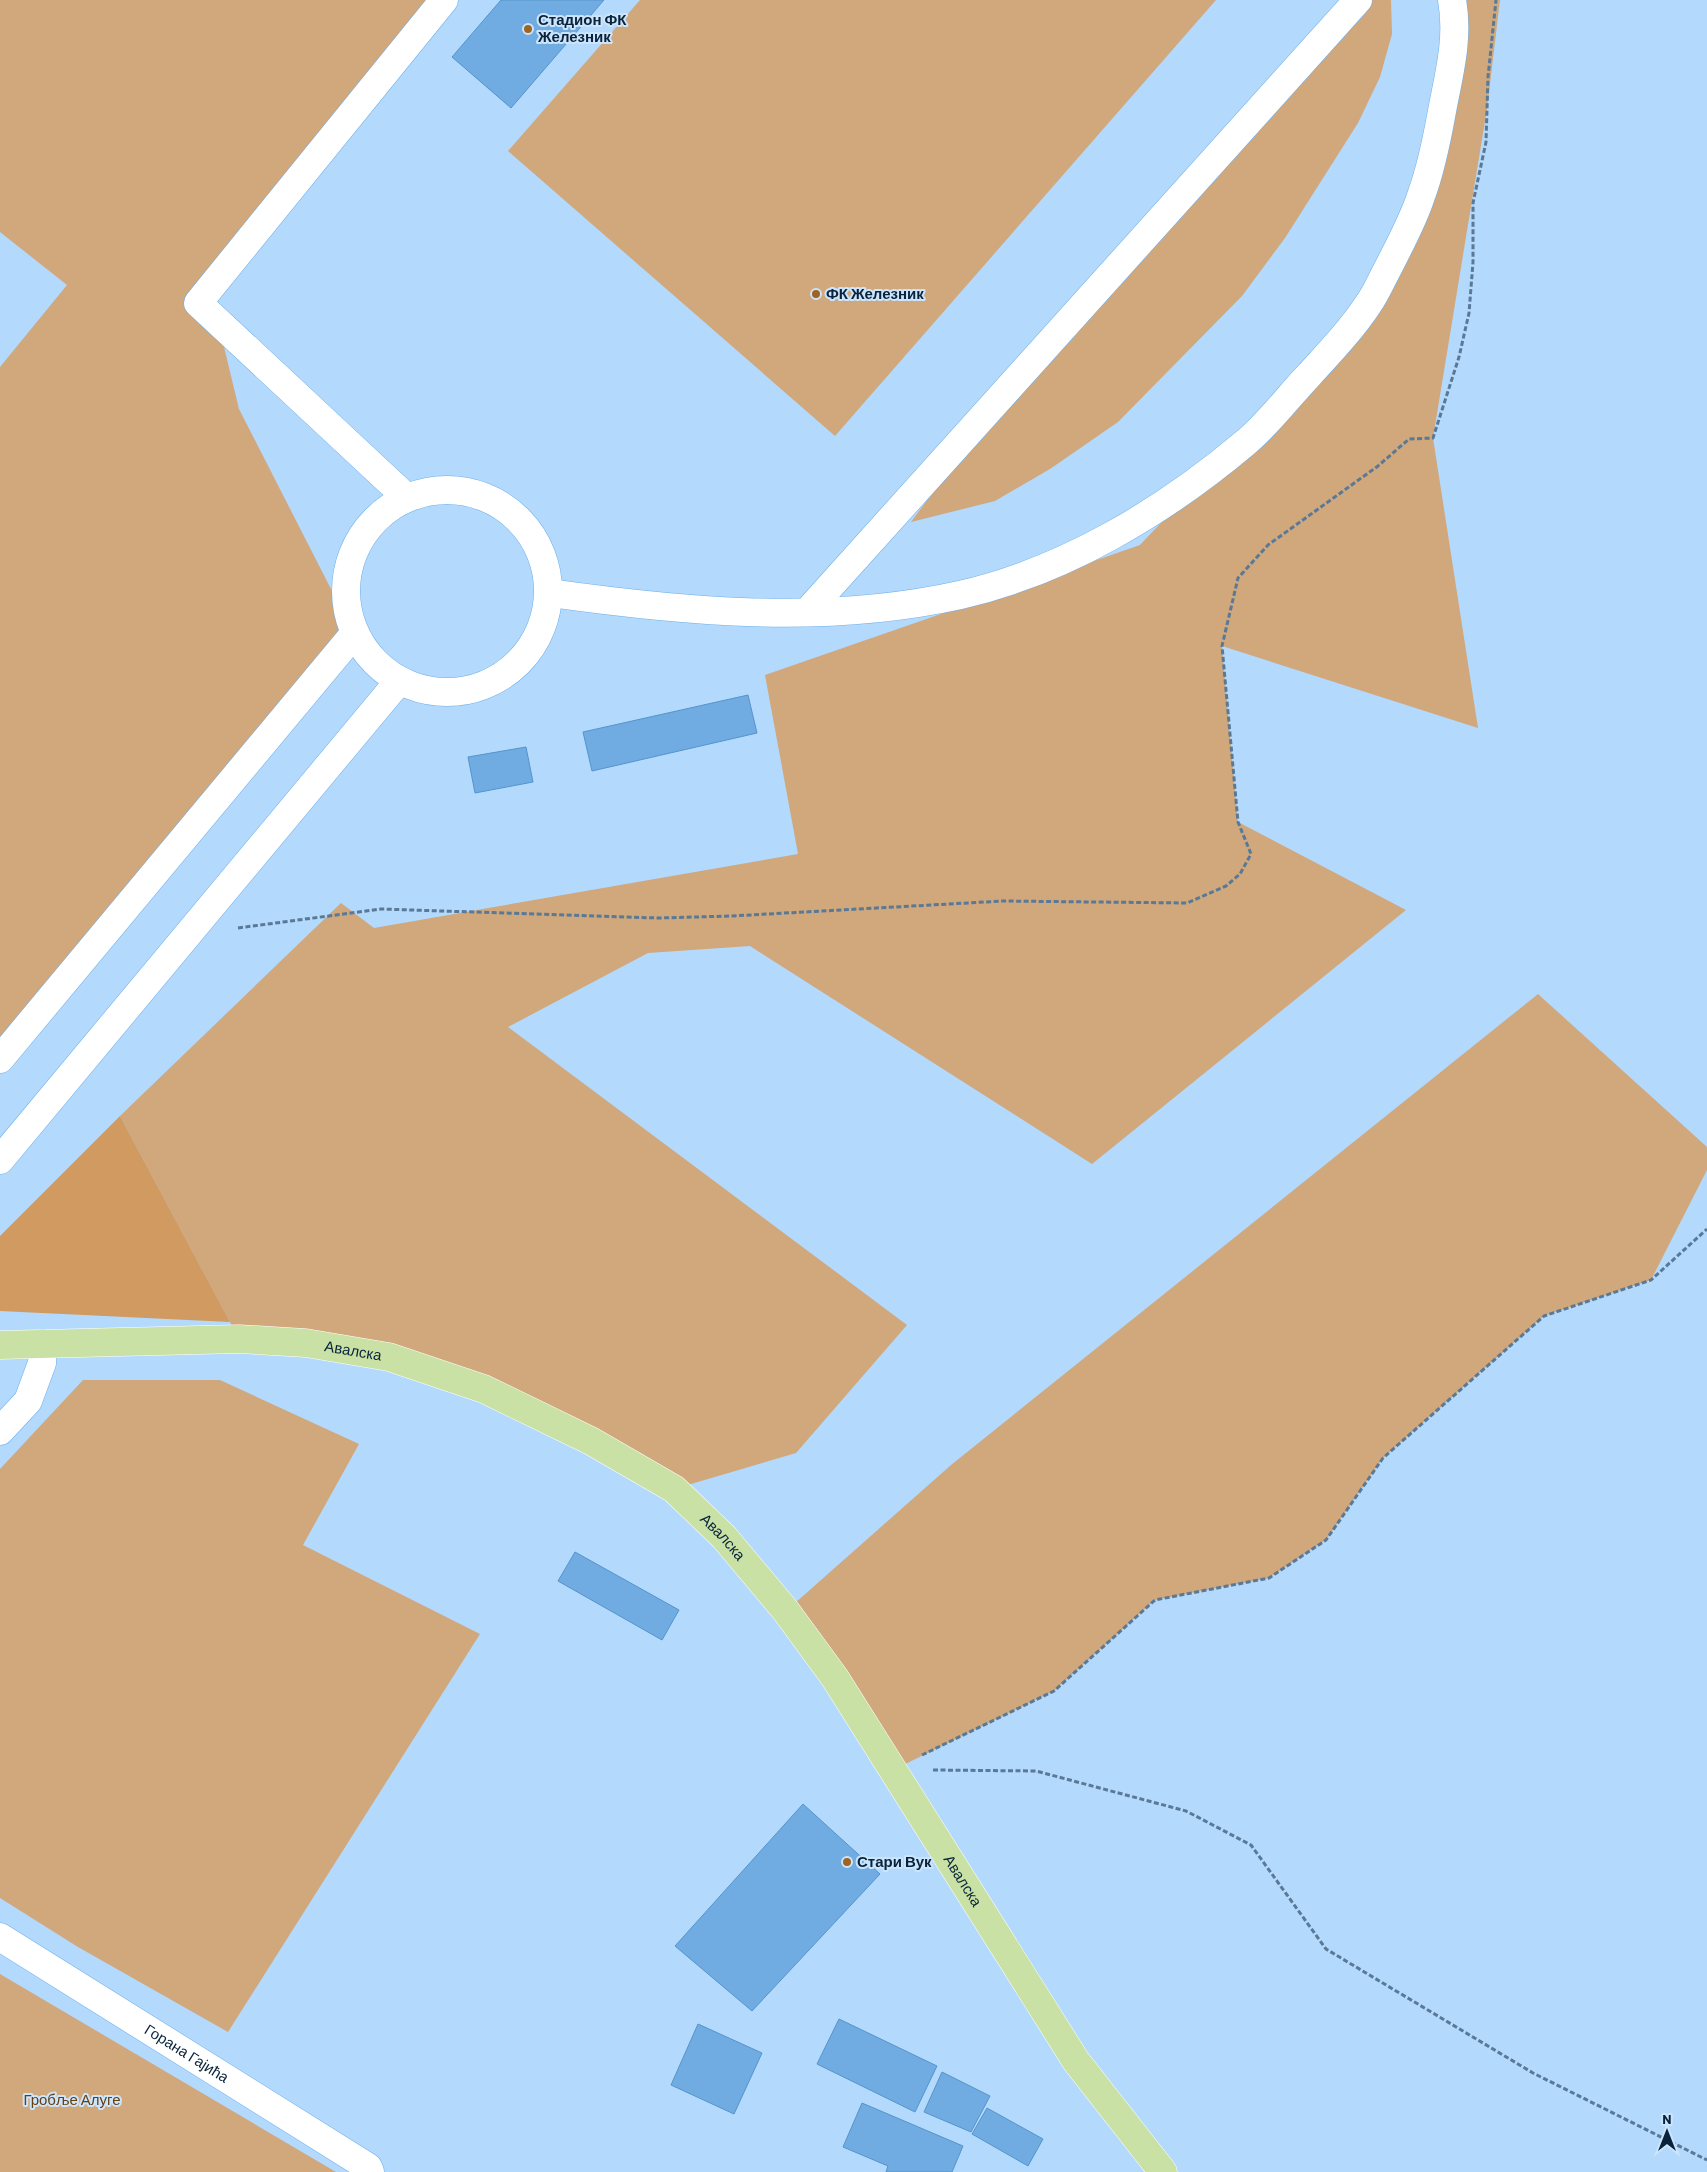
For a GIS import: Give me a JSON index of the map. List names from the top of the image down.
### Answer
{
  "streets": {
    "main road": ["Авалска"],
    "street": ["Горана Гајића"]
  },
  "parks": ["Гробље Алуге"],
  "places": ["Стадион ФК Железник", "ФК Железник", "Стари Вук"],
  "north": "top"
}
